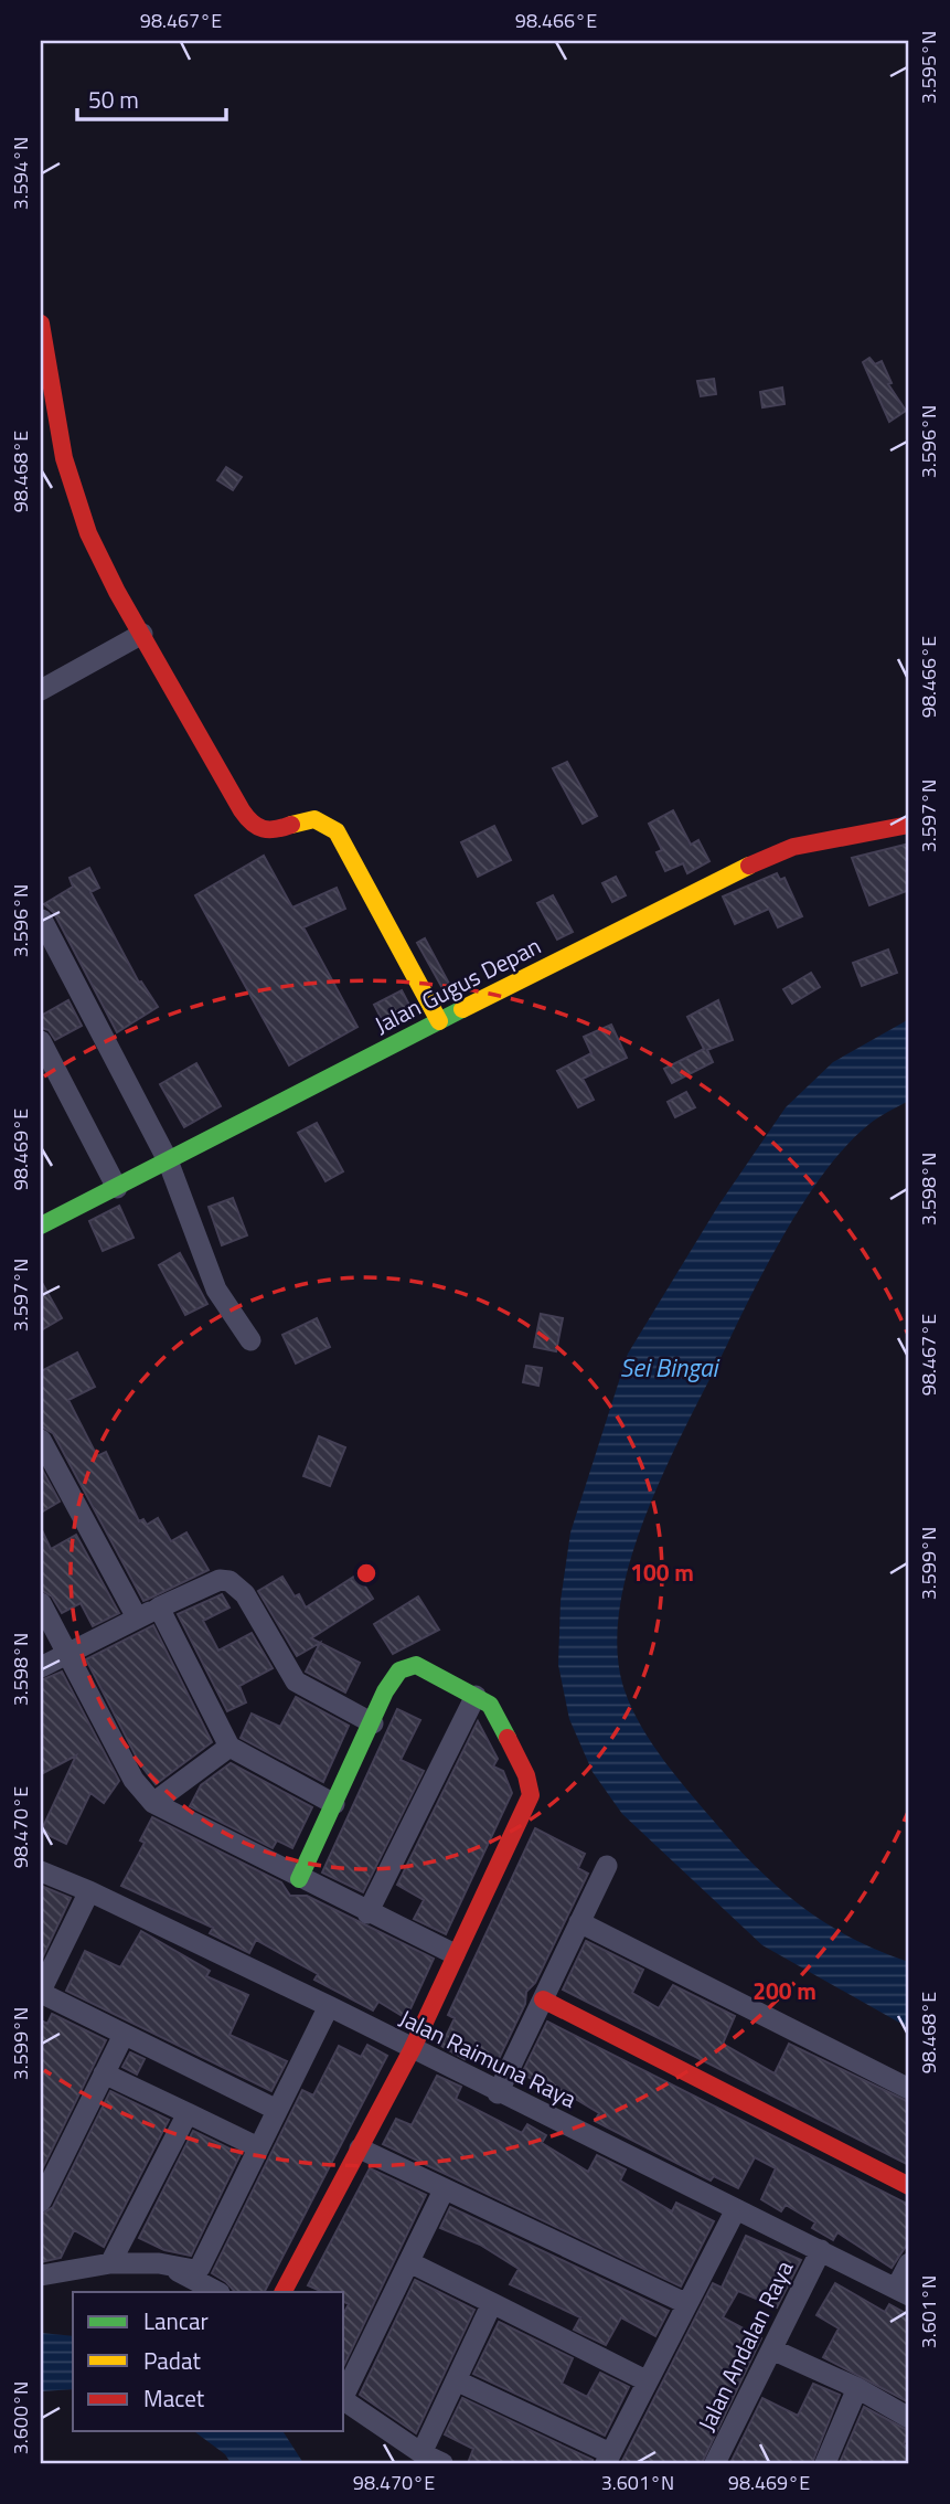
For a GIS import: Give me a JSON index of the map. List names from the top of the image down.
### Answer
{
  "streets": {
    "street": ["Jalan Gugus Depan", "Jalan Raimuna Raya", "Jalan Andalan Raya"]
  },
  "crossings": [
    ["Jalan Raimuna Raya", "Jalan Andalan Raya"]
  ],
  "water": ["Sei Bingai"],
  "legend": ["Lancar", "Padat", "Macet"],
  "scale_bar": "50 m",
  "coordinates": [
    "98.467°E",
    "98.466°E",
    "3.595°N",
    "3.594°N",
    "3.596°N",
    "98.468°E",
    "3.597°N",
    "98.469°E",
    "3.598°N",
    "3.599°N",
    "98.470°E",
    "3.601°N",
    "3.600°N"
  ],
  "rings": ["100 m", "200 m"]
}
